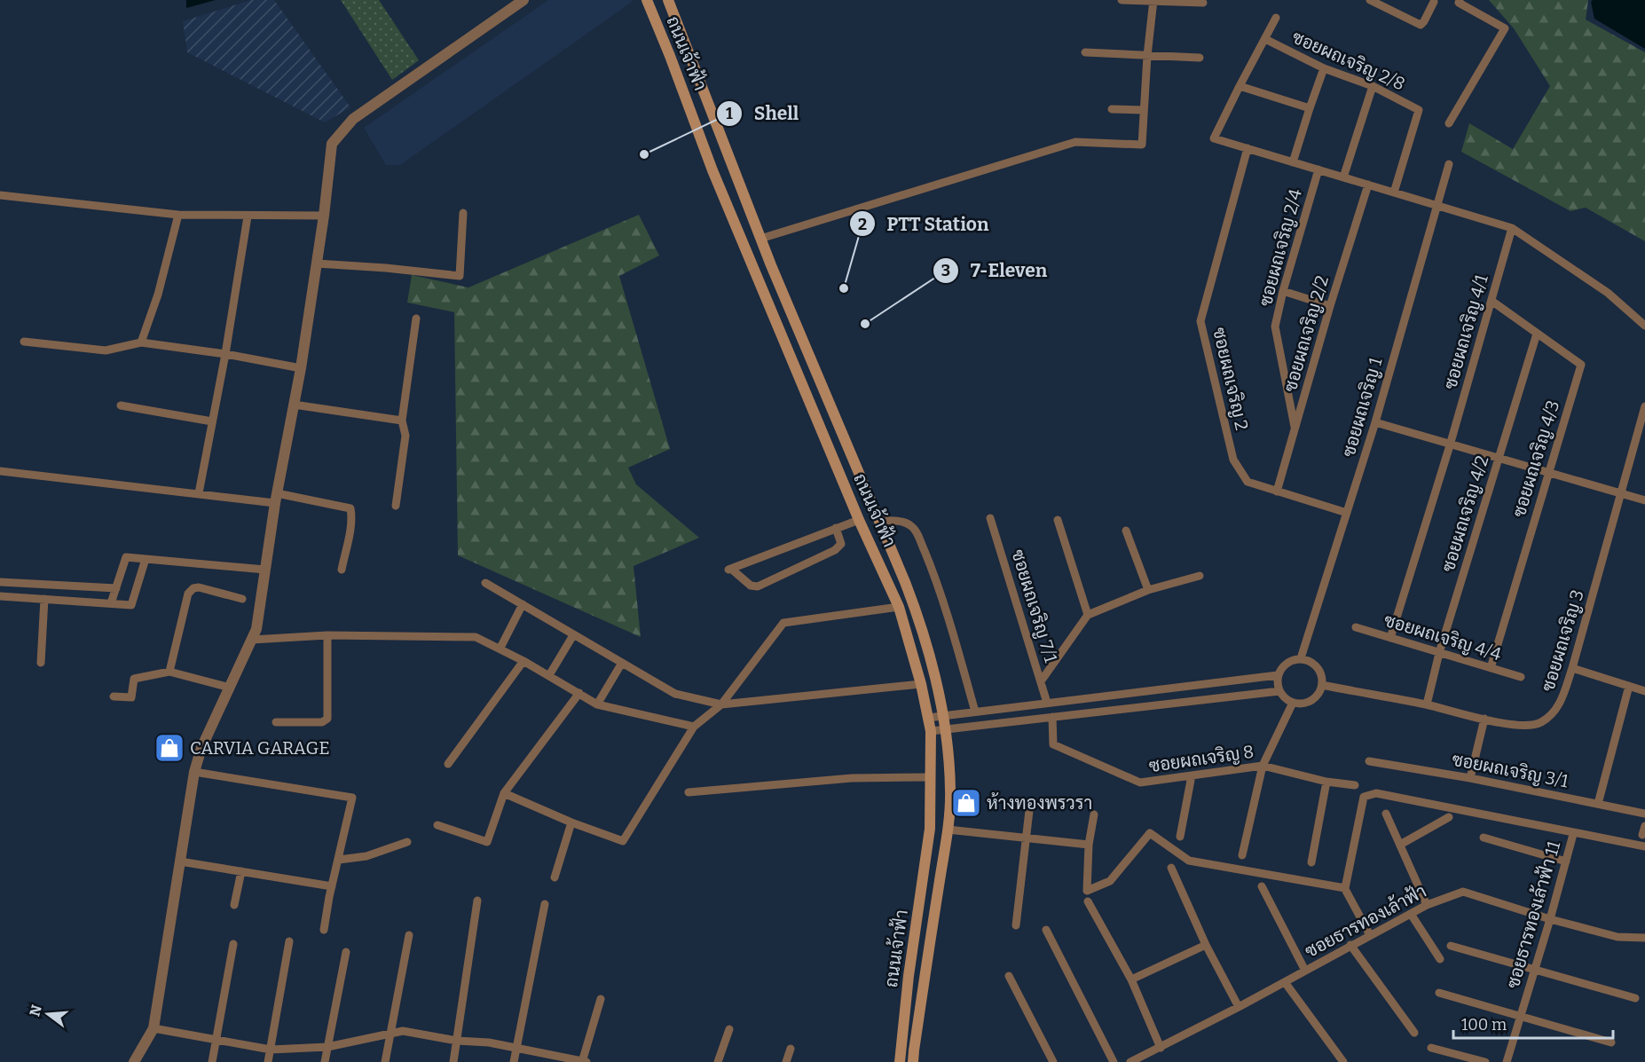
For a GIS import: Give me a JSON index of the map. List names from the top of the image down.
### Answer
{
  "streets": {
    "main road": ["ถนนเจ้าฟ้า"],
    "street": [
      "ซอยผถเจริญ 2/8",
      "ซอยผถเจริญ 2/4",
      "ซอยผถเจริญ 4/1",
      "ซอยผถเจริญ 2/2",
      "ซอยผถเจริญ 2",
      "ซอยผถเจริญ 1",
      "ซอยผถเจริญ 4/3",
      "ซอยผถเจริญ 4/2",
      "ซอยผถเจริญ 7/1",
      "ซอยผถเจริญ 4/4",
      "ซอยผถเจริญ 3",
      "ซอยผถเจริญ 8",
      "ซอยผถเจริญ 3/1",
      "ซอยธารทองเล้าฟ้า 11",
      "ซอยธารทองเล้าฟ้า"
    ]
  },
  "crossings": [
    ["ซอยผถเจริญ 2/4", "ซอยผถเจริญ 2/2"],
    ["ซอยผถเจริญ 4/1", "ซอยผถเจริญ 4/3"],
    ["ซอยผถเจริญ 4/1", "ซอยผถเจริญ 4/4"],
    ["ซอยผถเจริญ 2/2", "ซอยผถเจริญ 2"],
    ["ซอยผถเจริญ 2", "ซอยผถเจริญ 1"],
    ["ซอยผถเจริญ 1", "ซอยผถเจริญ 3"],
    ["ซอยผถเจริญ 4/3", "ซอยผถเจริญ 4/2"],
    ["ซอยผถเจริญ 4/3", "ซอยผถเจริญ 4/4"],
    ["ซอยผถเจริญ 4/2", "ซอยผถเจริญ 4/4"],
    ["ซอยผถเจริญ 4/2", "ซอยผถเจริญ 3"],
    ["ซอยธารทองเล้าฟ้า 11", "ซอยธารทองเล้าฟ้า"]
  ],
  "places": {
    "other": ["Shell", "PTT Station", "7-Eleven"],
    "shop": ["CARVIA GARAGE", "ห้างทองพรวรา"]
  },
  "scale_bar": "100 m",
  "north": "left"
}
